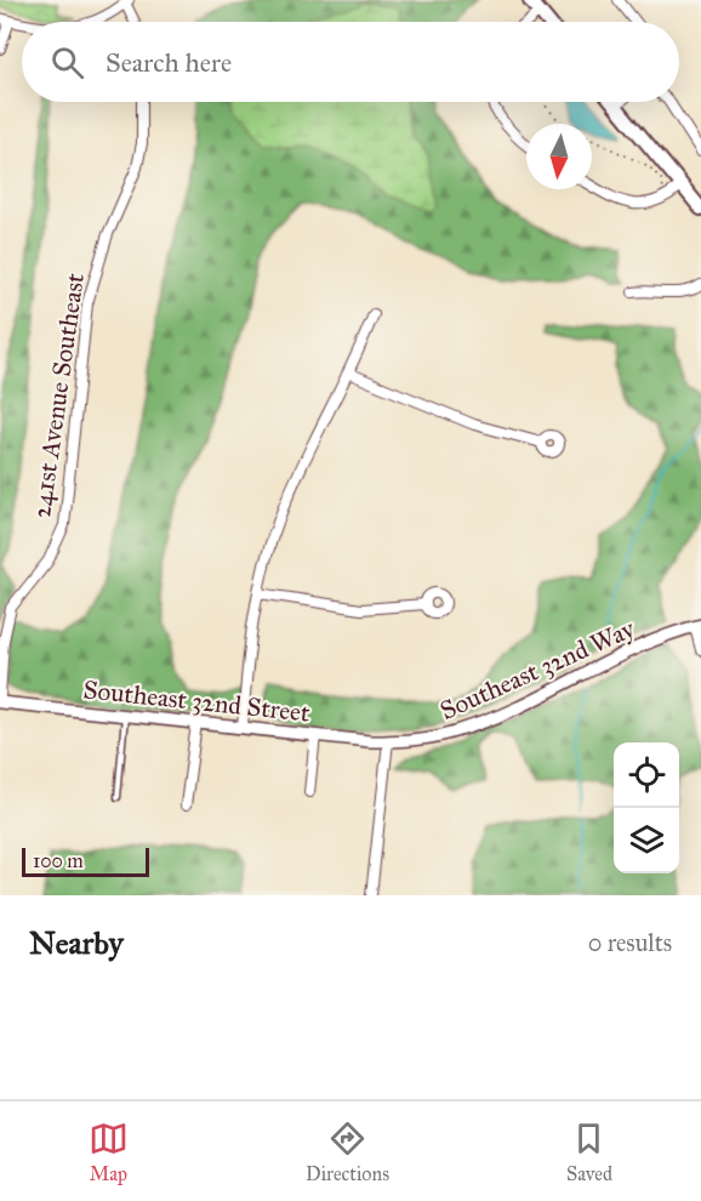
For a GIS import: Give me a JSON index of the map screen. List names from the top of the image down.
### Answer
{
  "streets": {
    "street": ["241st Avenue Southeast", "Southeast 32nd Way", "Southeast 32nd Street"]
  },
  "crossings": [
    ["241st Avenue Southeast", "Southeast 32nd Street"],
    ["Southeast 32nd Way", "Southeast 32nd Street"]
  ],
  "scale_bar": "100 m",
  "north": "bottom",
  "page": {
    "search": "Search here",
    "scale": "100 m",
    "heading": ["Nearby", "0 results"],
    "nav": ["Map", "Directions", "Saved"]
  }
}
